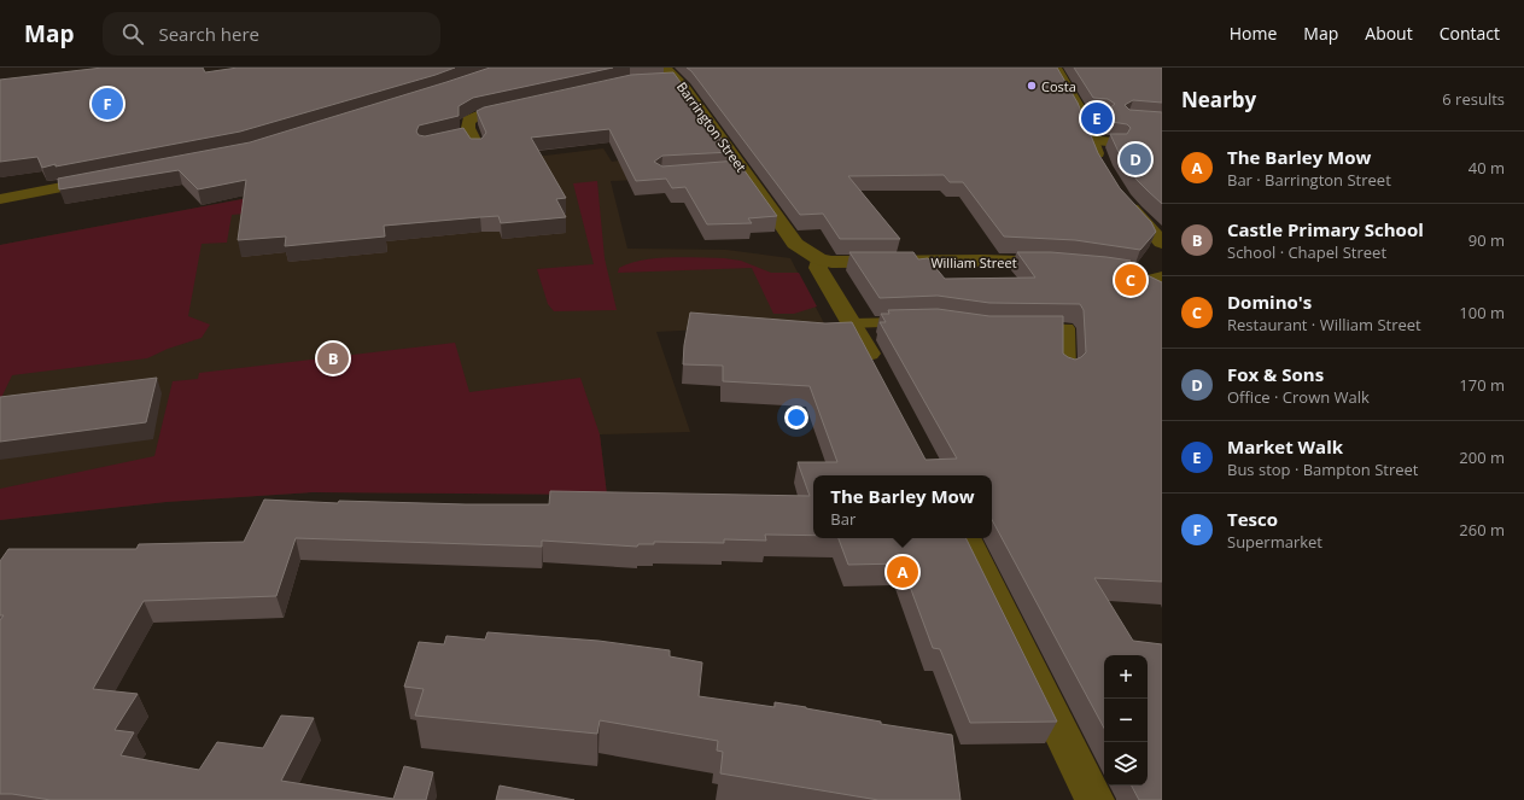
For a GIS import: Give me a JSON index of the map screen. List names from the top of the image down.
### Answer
{
  "streets": {
    "street": ["Barrington Street", "William Street"]
  },
  "crossings": [
    ["Barrington Street", "William Street"]
  ],
  "places": ["Costa"],
  "page": {
    "header": "Map",
    "search": "Search here",
    "nav": [
      "Home",
      "Map",
      "About",
      "Contact"
    ],
    "heading": ["Nearby", "6 results"],
    "pins": [
      "F",
      "E",
      "D",
      "C",
      "B",
      "A"
    ],
    "list": [
      {
        "mark": "A",
        "name": "The Barley Mow",
        "note": "Bar · Barrington Street",
        "value": "40 m"
      },
      {
        "mark": "B",
        "name": "Castle Primary School",
        "note": "School · Chapel Street",
        "value": "90 m"
      },
      {
        "mark": "C",
        "name": "Domino's",
        "note": "Restaurant · William Street",
        "value": "100 m"
      },
      {
        "mark": "D",
        "name": "Fox & Sons",
        "note": "Office · Crown Walk",
        "value": "170 m"
      },
      {
        "mark": "E",
        "name": "Market Walk",
        "note": "Bus stop · Bampton Street",
        "value": "200 m"
      },
      {
        "mark": "F",
        "name": "Tesco",
        "note": "Supermarket",
        "value": "260 m"
      }
    ],
    "popup": ["The Barley Mow", "Bar"],
    "map_buttons": ["+", "−"]
  }
}
